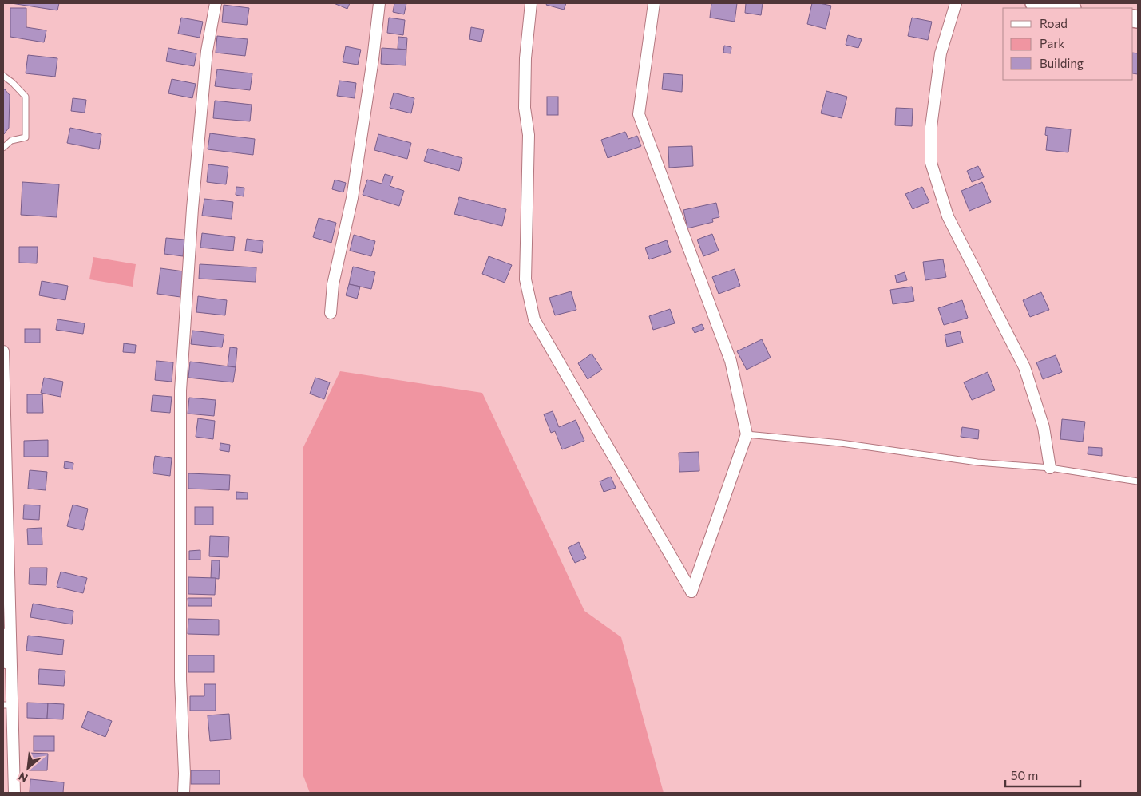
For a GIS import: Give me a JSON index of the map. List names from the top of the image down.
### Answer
{
  "legend": ["Road", "Park", "Building"],
  "scale_bar": "50 m",
  "north": "bottom left"
}
